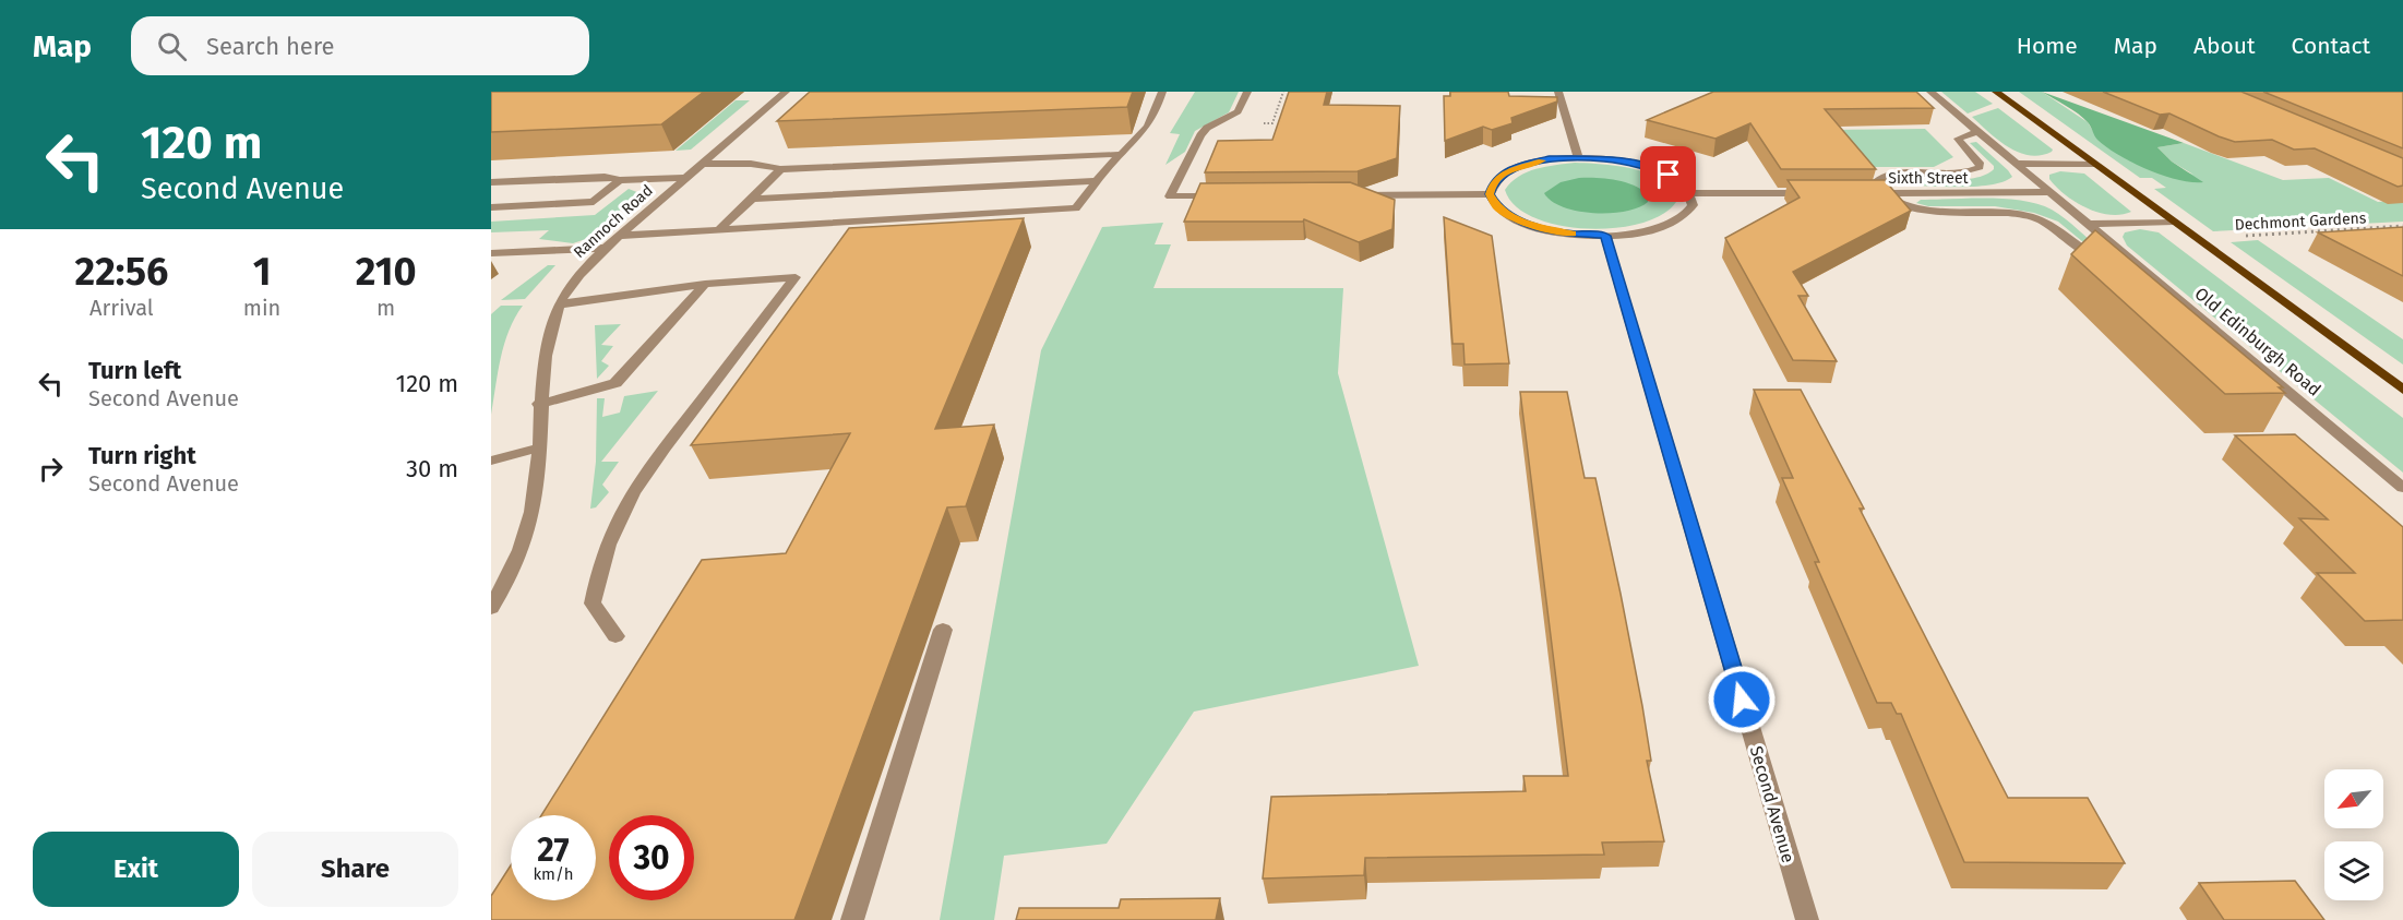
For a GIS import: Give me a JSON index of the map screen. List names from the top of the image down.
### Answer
{
  "streets": {
    "street": [
      "Sixth Street",
      "Rannoch Road",
      "Old Edinburgh Road",
      "Second Avenue"
    ],
    "path": ["Dechmont Gardens"]
  },
  "crossings": [
    ["Sixth Street", "Old Edinburgh Road"]
  ],
  "north": "bottom left",
  "page": {
    "header": "Map",
    "search": "Search here",
    "nav": [
      "Home",
      "Map",
      "About",
      "Contact"
    ],
    "turn": ["120 m", "Second Avenue"],
    "eta": [
      "22:56",
      "Arrival",
      "1",
      "min",
      "210",
      "m"
    ],
    "list": [
      {
        "name": "Turn left",
        "note": "Second Avenue",
        "value": "120 m"
      },
      {
        "name": "Turn right",
        "note": "Second Avenue",
        "value": "30 m"
      }
    ],
    "speed": "27 km/h",
    "limit": "30",
    "buttons": ["Exit", "Share"]
  }
}
